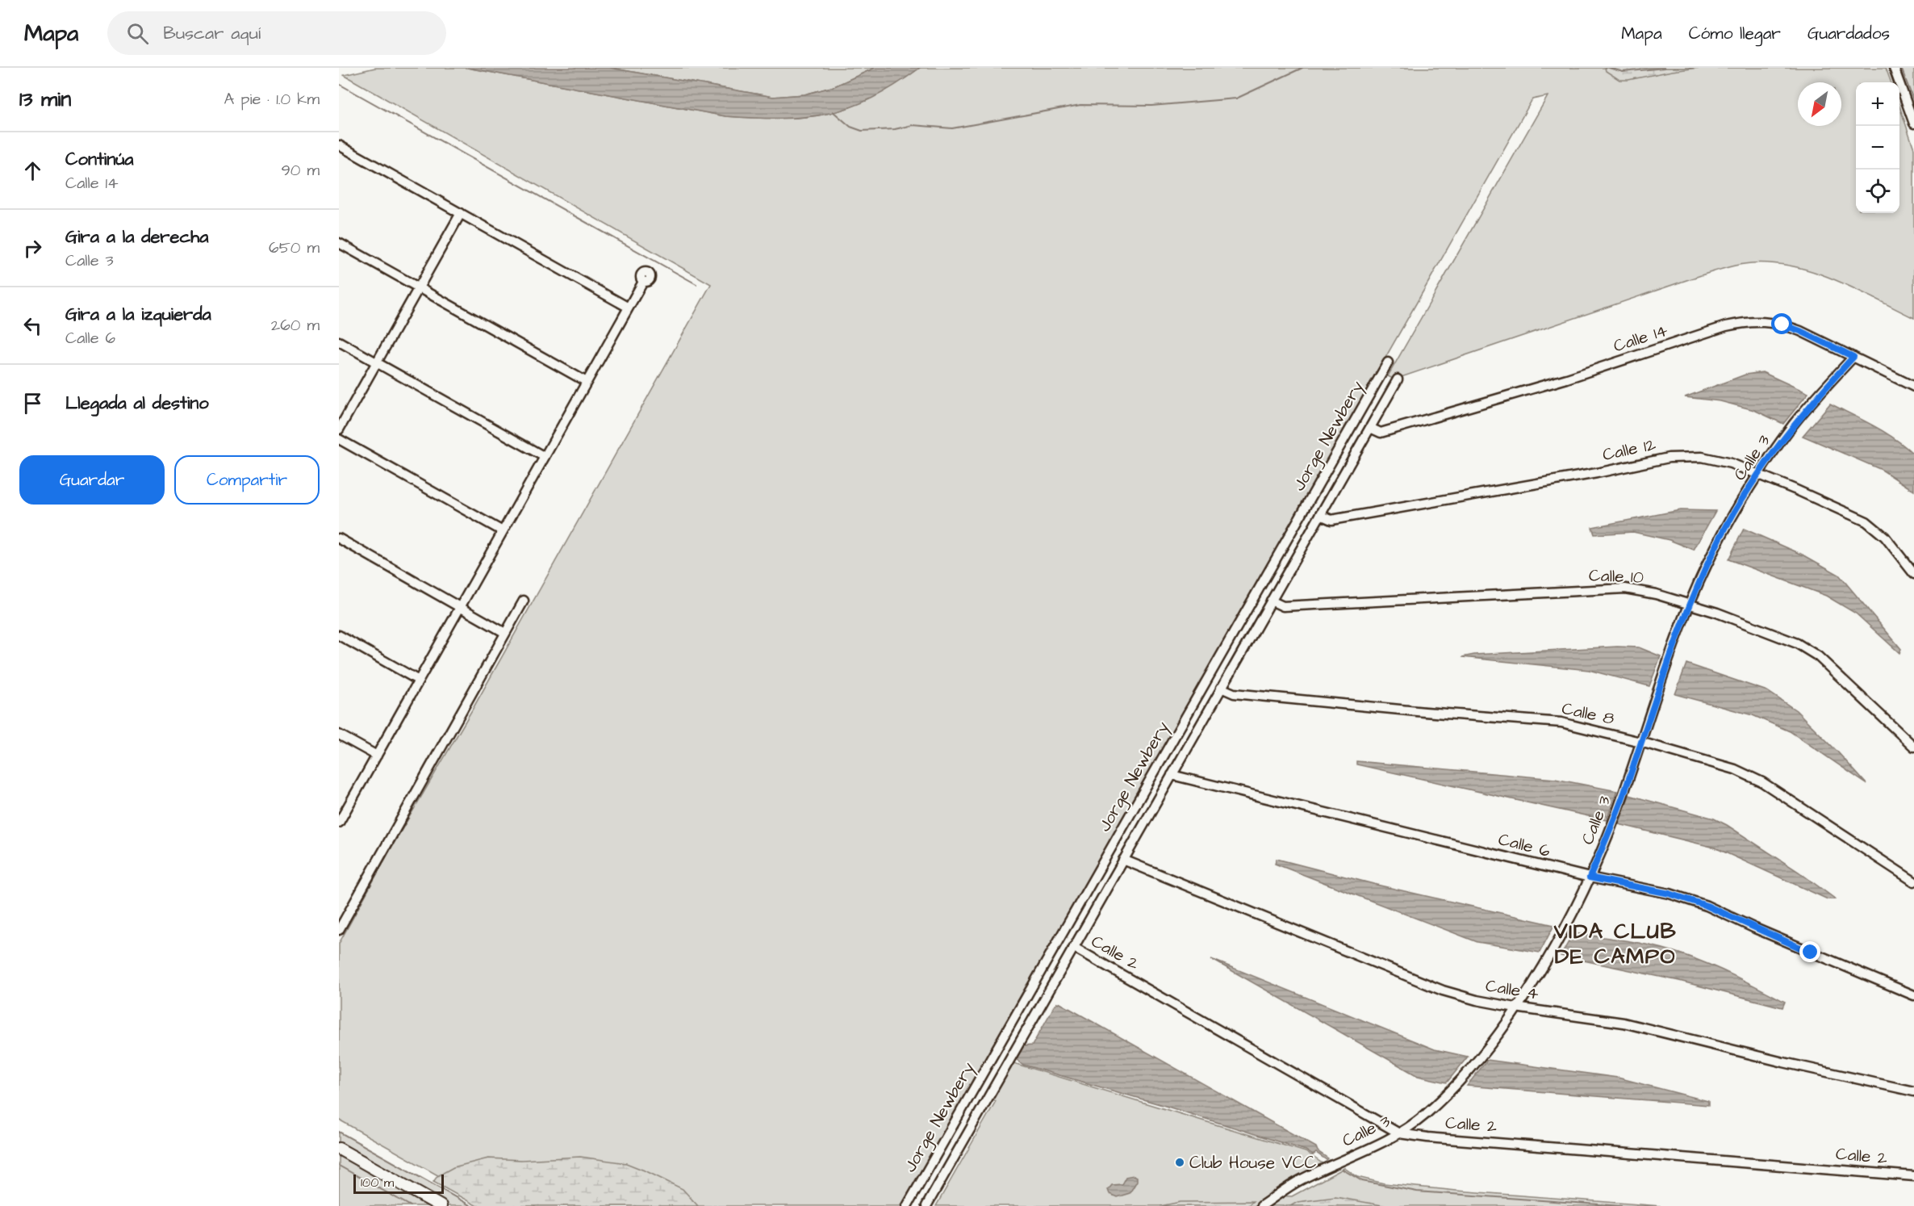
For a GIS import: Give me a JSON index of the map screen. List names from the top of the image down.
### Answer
{
  "streets": {
    "street": [
      "Calle 14",
      "Jorge Newbery",
      "Calle 12",
      "Calle 3",
      "Calle 10",
      "Calle 8",
      "Calle 6",
      "Calle 2",
      "Calle 4"
    ]
  },
  "crossings": [
    ["Calle 14", "Calle 3"],
    ["Calle 12", "Calle 3"],
    ["Calle 3", "Calle 10"],
    ["Calle 3", "Calle 8"],
    ["Calle 3", "Calle 6"],
    ["Calle 3", "Calle 2"],
    ["Calle 3", "Calle 4"]
  ],
  "districts": ["VIDA CLUB DE CAMPO"],
  "places": ["Club House VCC"],
  "scale_bar": "100 m",
  "north": "bottom left",
  "page": {
    "header": "Mapa",
    "search": "Buscar aquí",
    "nav": ["Mapa", "Cómo llegar", "Guardados"],
    "heading": ["13 min", "A pie · 1.0 km"],
    "map_buttons": ["+", "−"],
    "list": [
      ["Continúa", "Calle 14", "90 m"],
      ["Gira a la derecha", "Calle 3", "650 m"],
      ["Gira a la izquierda", "Calle 6", "260 m"],
      "Llegada al destino"
    ],
    "buttons": ["Guardar", "Compartir"],
    "scale": "100 m"
  }
}
